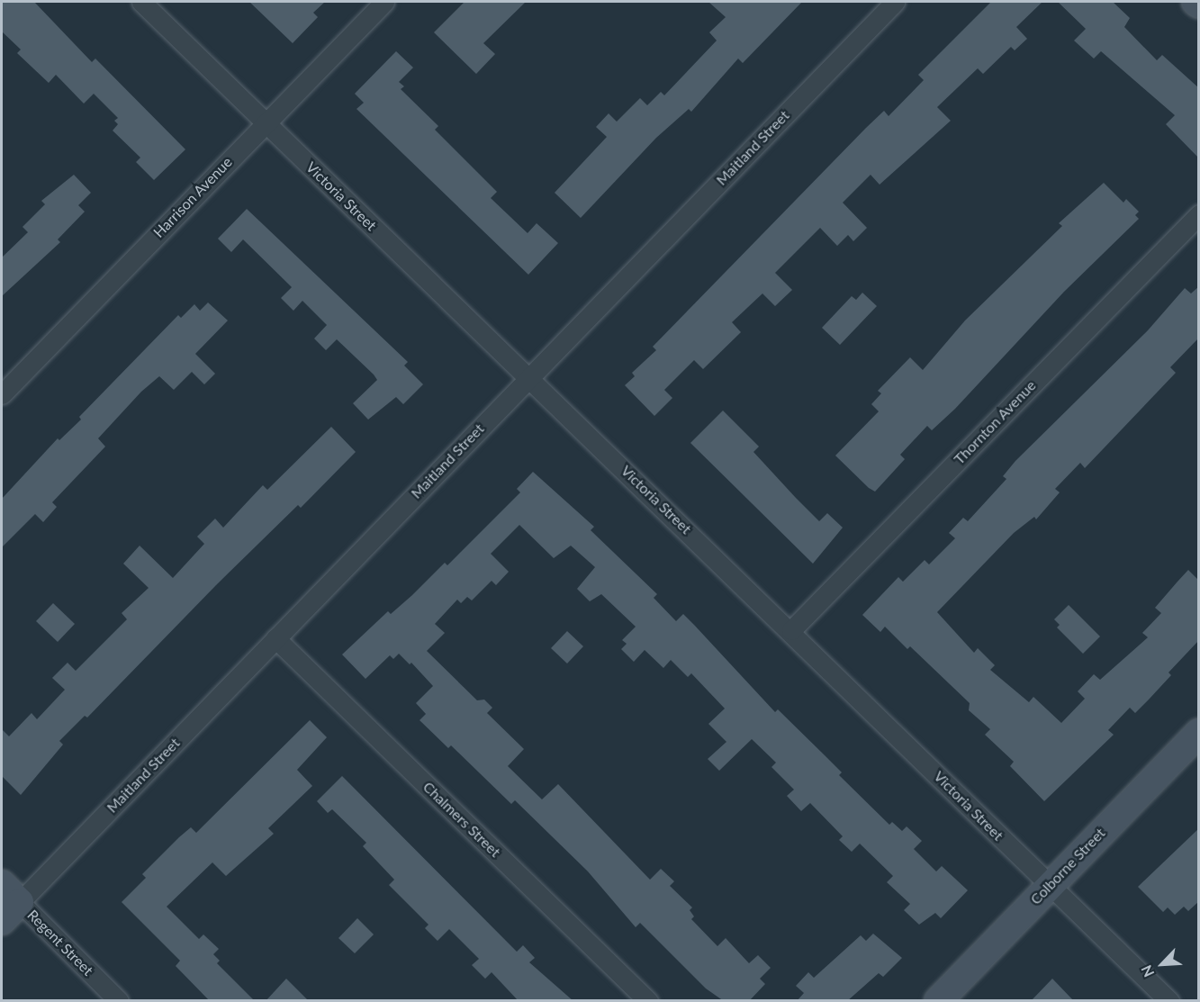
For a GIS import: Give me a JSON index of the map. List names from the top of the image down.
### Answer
{
  "streets": {
    "street": [
      "Maitland Street",
      "Victoria Street",
      "Harrison Avenue",
      "Thornton Avenue",
      "Chalmers Street",
      "Colborne Street",
      "Regent Street"
    ]
  },
  "crossings": [
    ["Maitland Street", "Victoria Street"],
    ["Maitland Street", "Chalmers Street"],
    ["Maitland Street", "Regent Street"],
    ["Victoria Street", "Harrison Avenue"],
    ["Victoria Street", "Thornton Avenue"],
    ["Victoria Street", "Colborne Street"]
  ],
  "north": "bottom left"
}
